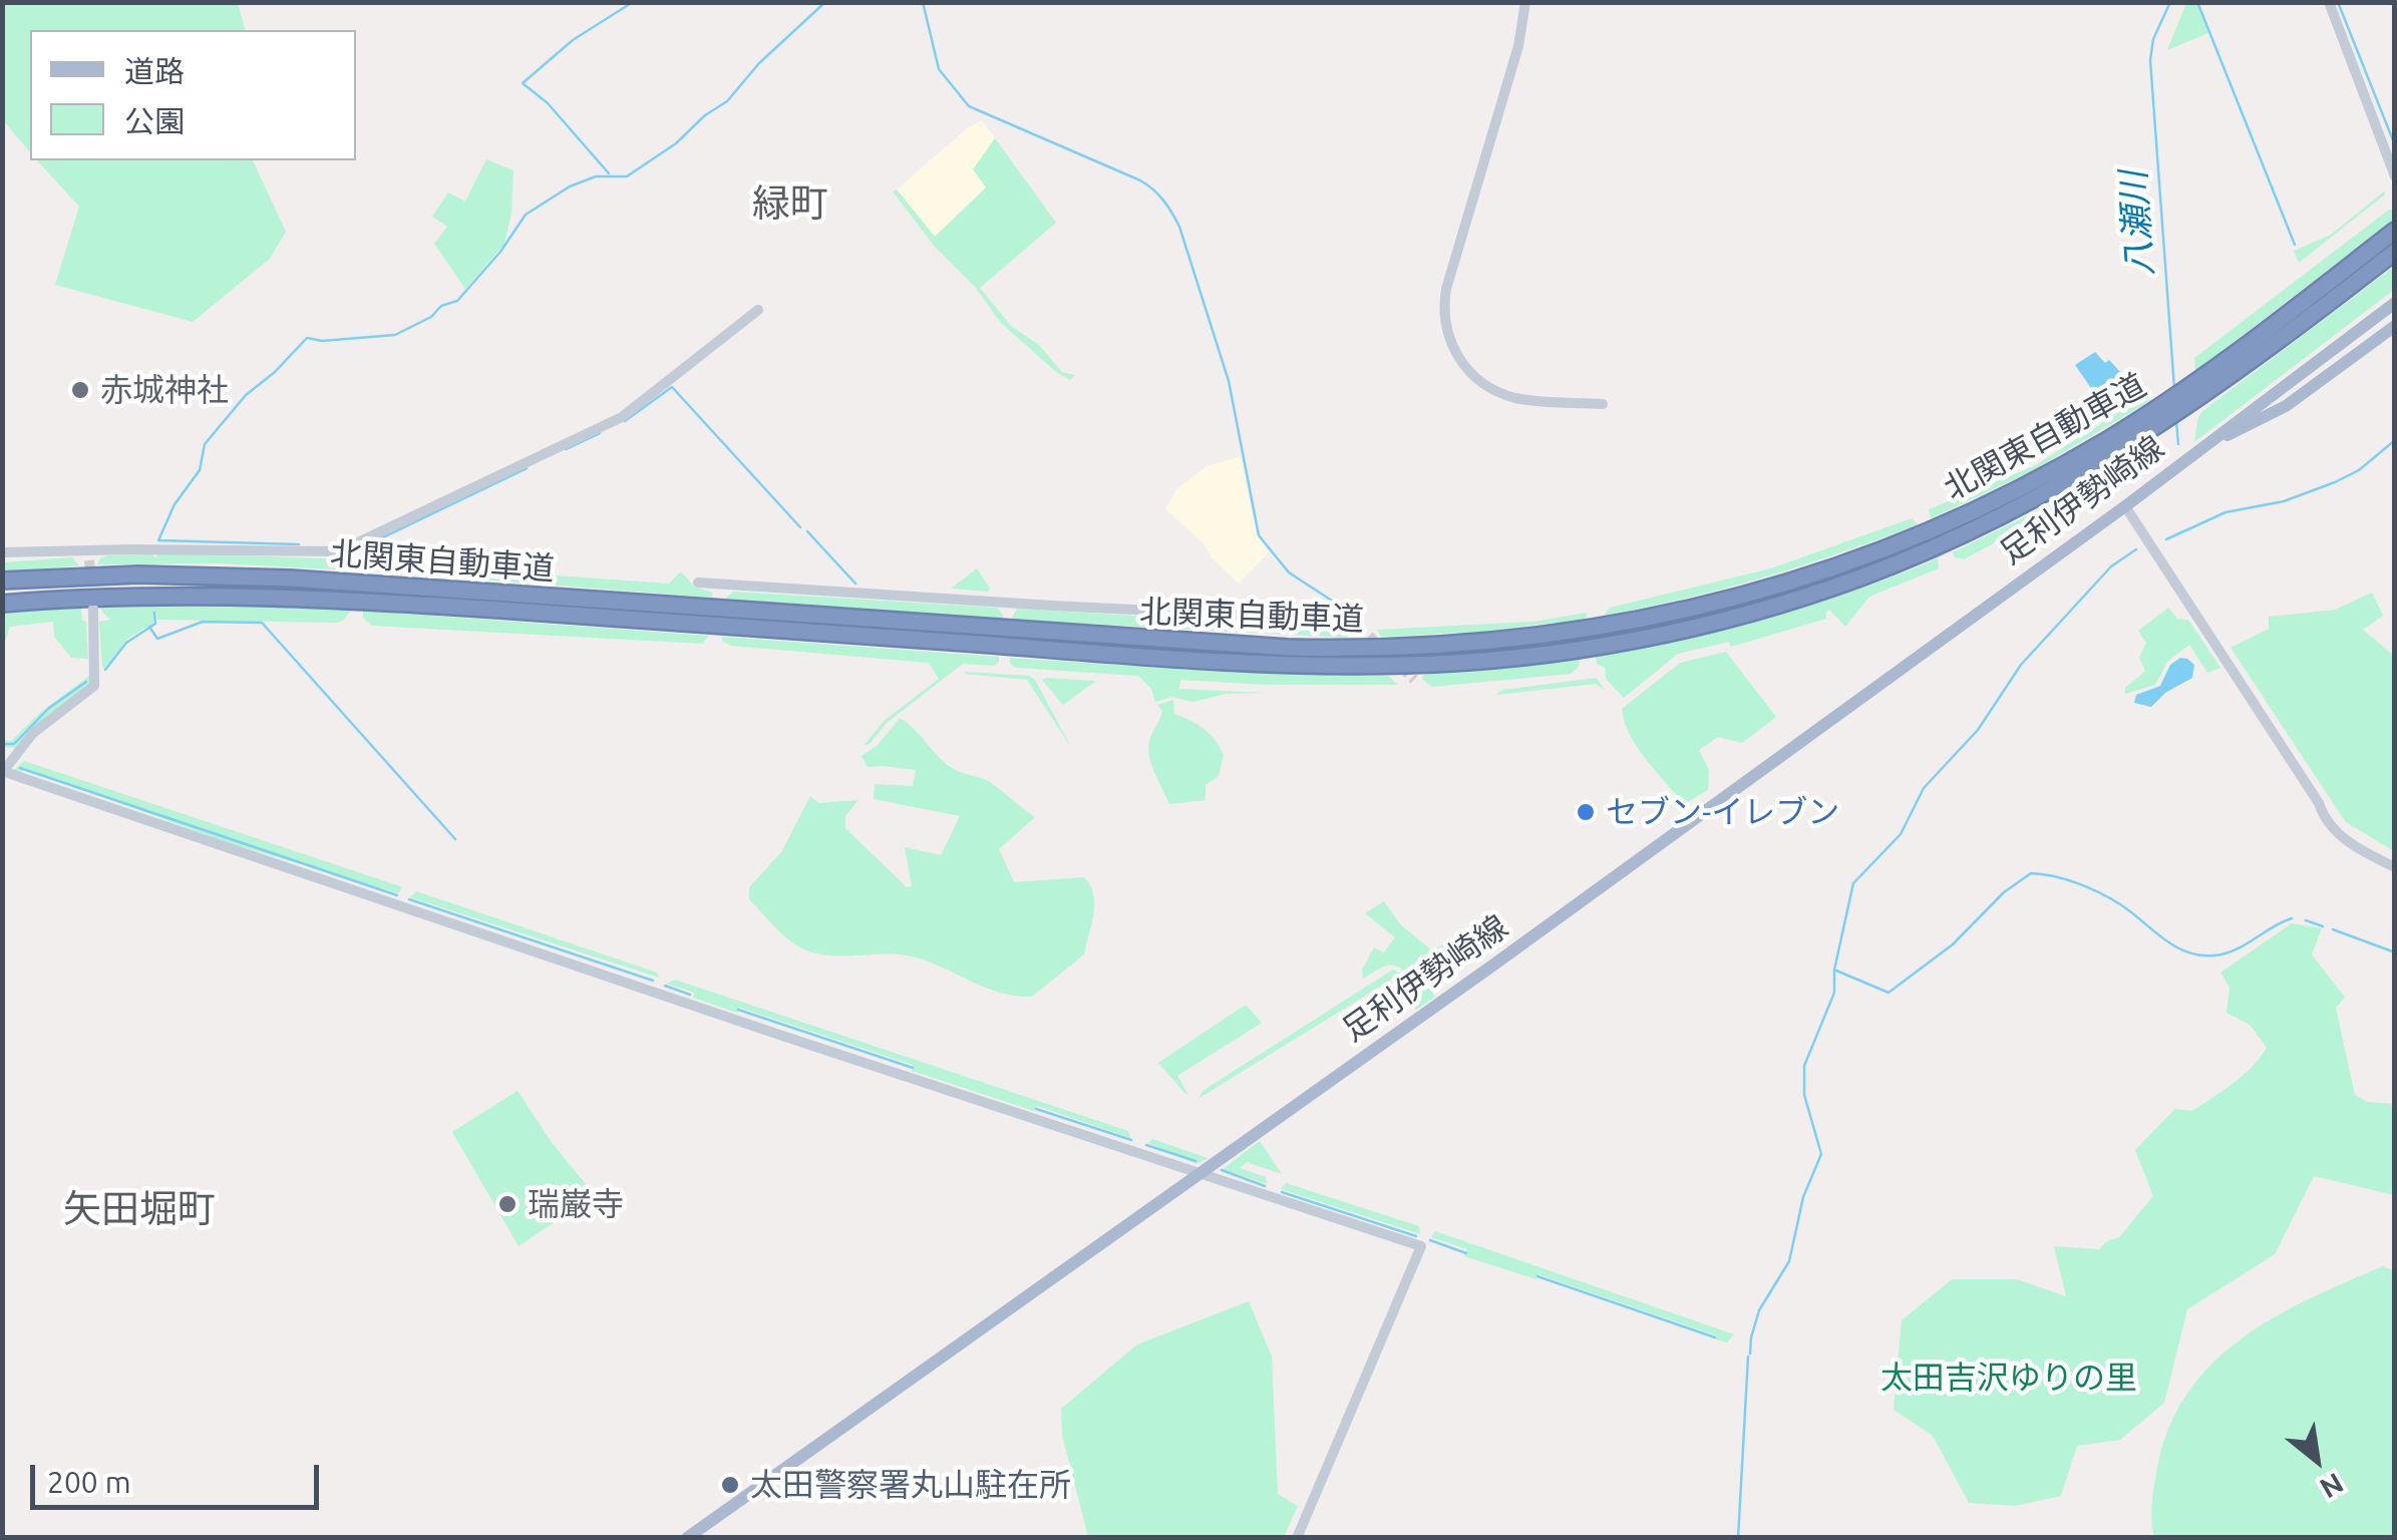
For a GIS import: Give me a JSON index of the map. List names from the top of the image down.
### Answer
{
  "streets": {
    "highway": ["北関東自動車道"],
    "main road": ["足利伊勢崎線"]
  },
  "districts": ["緑町", "矢田堀町"],
  "water": ["八瀬川"],
  "parks": ["太田吉沢ゆりの里"],
  "places": [
    "赤城神社",
    "セブン-イレブン",
    "瑞巌寺",
    "太田警察署丸山駐在所"
  ],
  "legend": ["道路", "公園"],
  "scale_bar": "200 m",
  "north": "bottom right"
}
